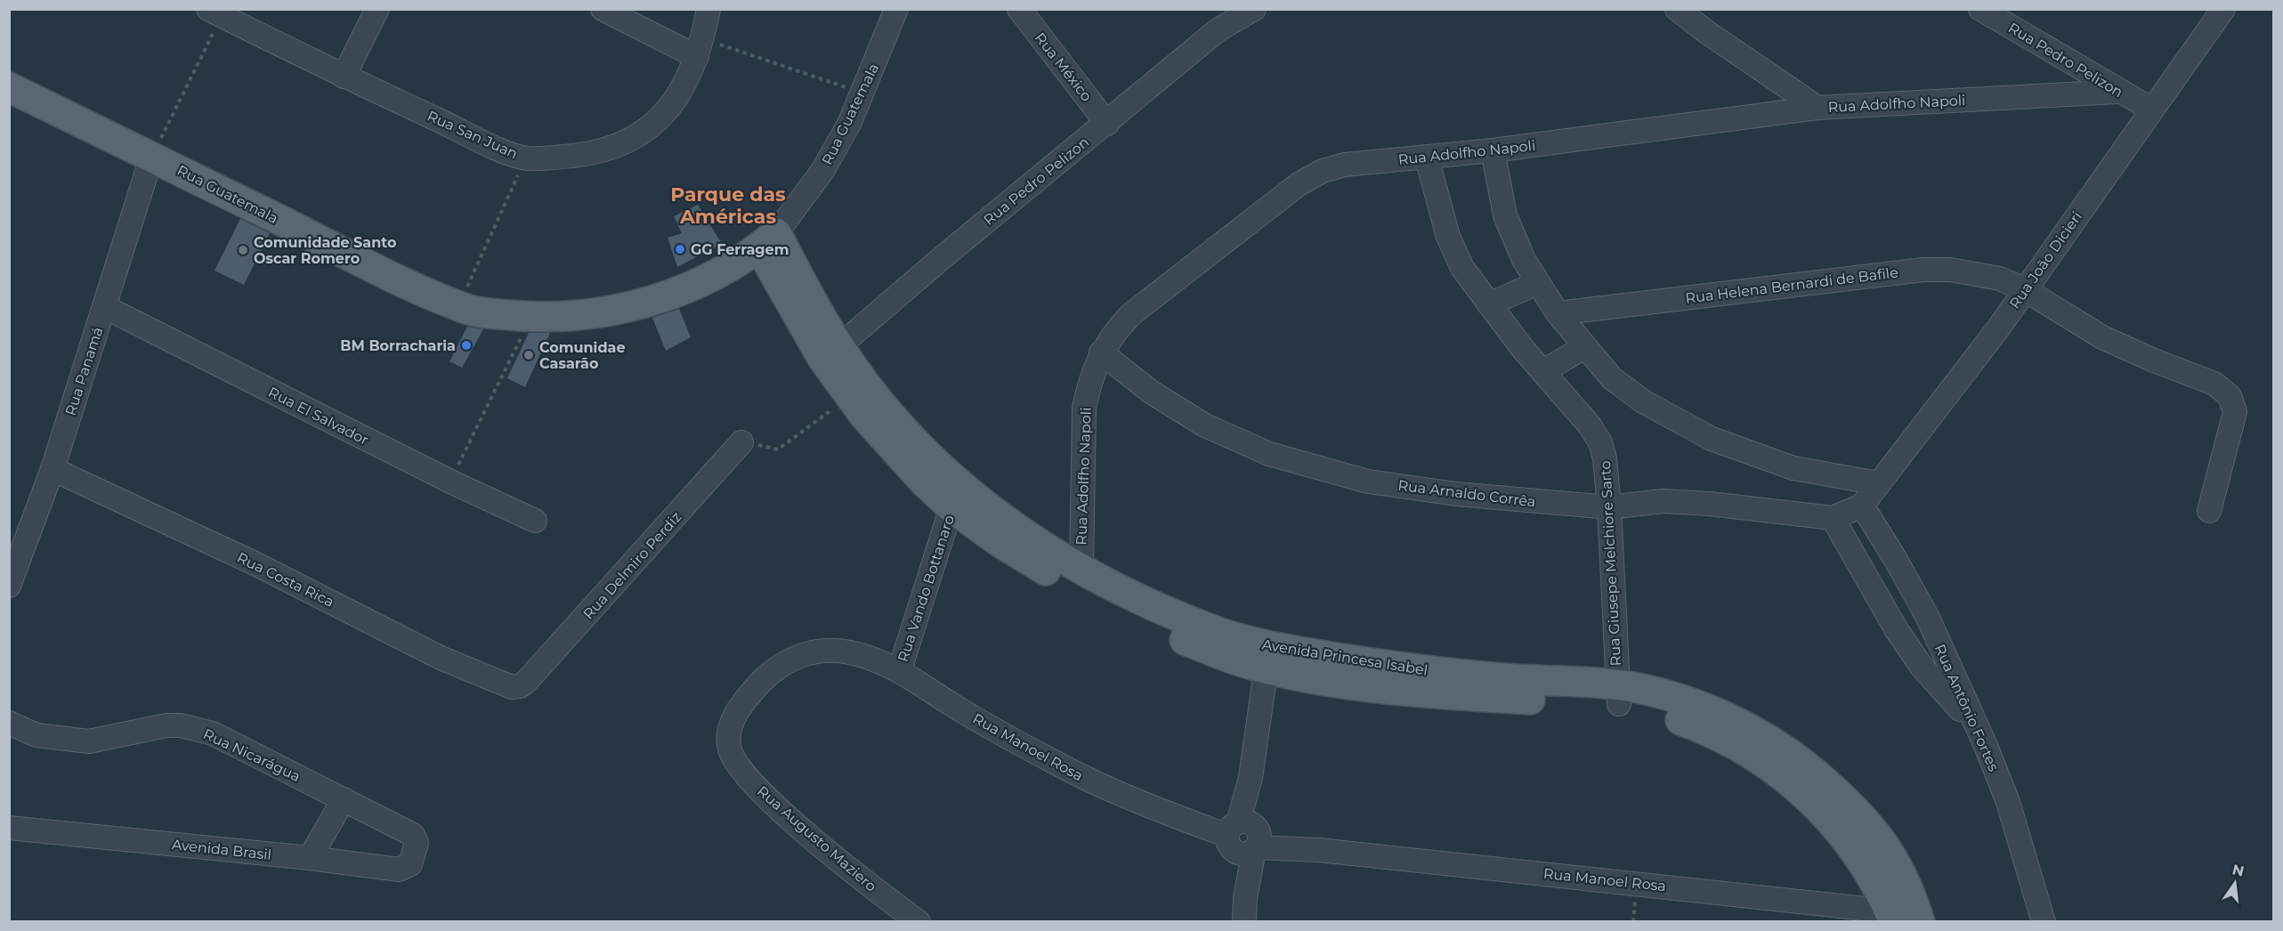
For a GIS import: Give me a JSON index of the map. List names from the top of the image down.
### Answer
{
  "streets": {
    "main road": ["Rua Guatemala", "Avenida Princesa Isabel"],
    "street": [
      "Rua Pedro Pelizon",
      "Rua México",
      "Rua Adolfho Napoli",
      "Rua San Juan",
      "Rua João Dicieri",
      "Rua Helena Bernardi de Bafile",
      "Rua Panamá",
      "Rua El Salvador",
      "Rua Arnaldo Corrêa",
      "Rua Giusepe Melchiore Sarto",
      "Rua Delmiro Perdiz",
      "Rua Costa Rica",
      "Rua Vando Bottanaro",
      "Rua Antônio Fortes",
      "Rua Manoel Rosa",
      "Rua Nicarágua",
      "Rua Augusto Maziero",
      "Avenida Brasil"
    ]
  },
  "crossings": [
    ["Rua Pedro Pelizon", "Rua México"],
    ["Rua Pedro Pelizon", "Rua Adolfho Napoli"],
    ["Rua Pedro Pelizon", "Rua João Dicieri"],
    ["Rua Pedro Pelizon", "Avenida Princesa Isabel"],
    ["Rua Adolfho Napoli", "Rua Arnaldo Corrêa"],
    ["Rua Adolfho Napoli", "Rua Giusepe Melchiore Sarto"],
    ["Rua Adolfho Napoli", "Avenida Princesa Isabel"],
    ["Rua Guatemala", "Rua Panamá"],
    ["Rua Guatemala", "Avenida Princesa Isabel"],
    ["Rua João Dicieri", "Rua Helena Bernardi de Bafile"],
    ["Rua João Dicieri", "Rua Arnaldo Corrêa"],
    ["Rua João Dicieri", "Rua Antônio Fortes"],
    ["Rua Panamá", "Rua El Salvador"],
    ["Rua Panamá", "Rua Costa Rica"],
    ["Rua Arnaldo Corrêa", "Rua Giusepe Melchiore Sarto"],
    ["Rua Arnaldo Corrêa", "Rua Antônio Fortes"],
    ["Rua Giusepe Melchiore Sarto", "Avenida Princesa Isabel"],
    ["Rua Delmiro Perdiz", "Rua Costa Rica"],
    ["Rua Vando Bottanaro", "Avenida Princesa Isabel"],
    ["Rua Vando Bottanaro", "Rua Manoel Rosa"],
    ["Rua Vando Bottanaro", "Rua Augusto Maziero"],
    ["Avenida Princesa Isabel", "Rua Manoel Rosa"],
    ["Rua Manoel Rosa", "Rua Augusto Maziero"],
    ["Rua Nicarágua", "Avenida Brasil"]
  ],
  "districts": ["Parque das Américas"],
  "places": [
    "GG Ferragem",
    "Comunidade Santo Oscar Romero",
    "BM Borracharia",
    "Comunidae Casarão"
  ],
  "north": "top"
}
